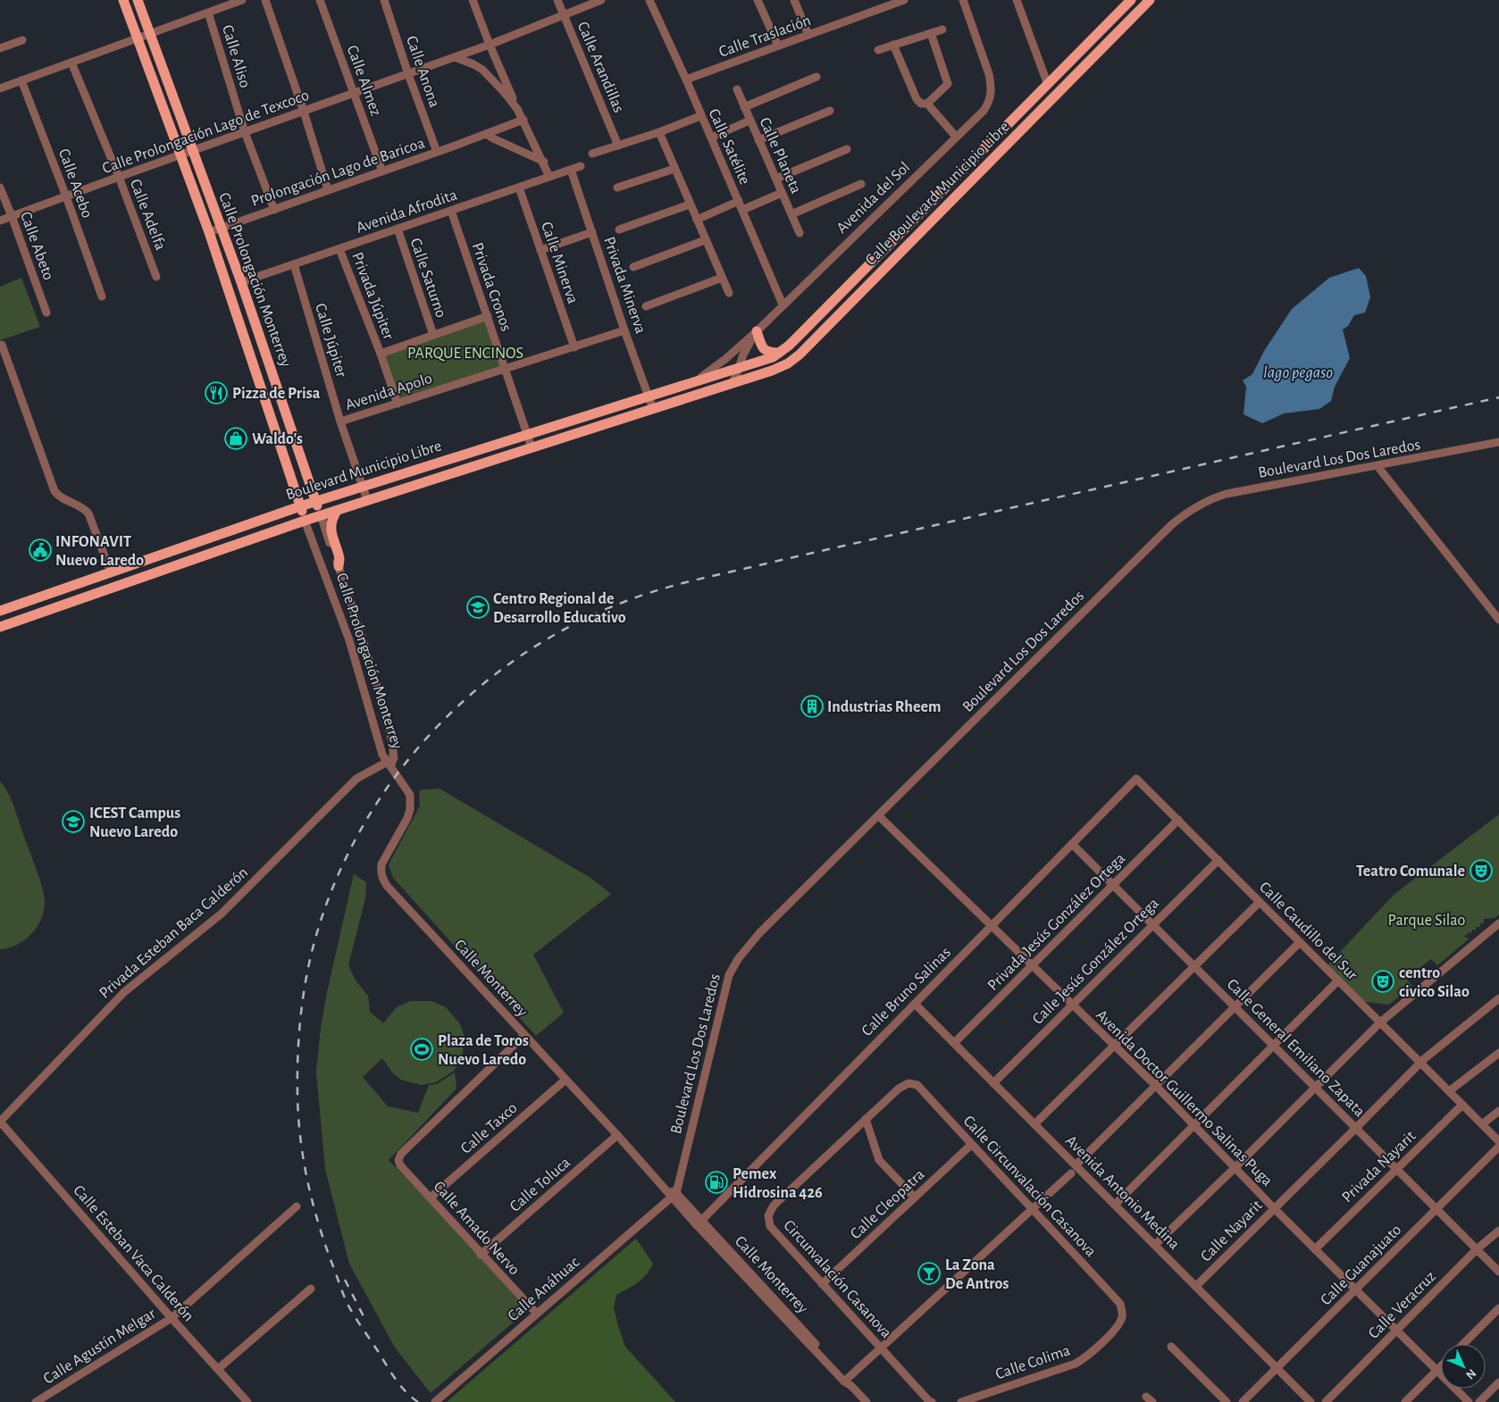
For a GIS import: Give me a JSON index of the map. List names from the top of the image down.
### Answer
{
  "streets": {
    "main road": ["Calle Boulevard Municipio Libre", "Calle Prolongación Monterrey", "Boulevard Municipio Libre"],
    "street": [
      "Calle Traslación",
      "Calle Aliso",
      "Calle Arandillas",
      "Calle Anona",
      "Calle Almez",
      "Calle Prolongación Lago de Texcoco",
      "Calle Satélite",
      "Calle Planeta",
      "Prolongación Lago de Baricoa",
      "Calle Acebo",
      "Avenida del Sol",
      "Avenida Afrodita",
      "Calle Adelfa",
      "Calle Abeto",
      "Calle Minerva",
      "Calle Saturno",
      "Privada Minerva",
      "Privada Cronos",
      "Privada Júpiter",
      "Calle Júpiter",
      "Avenida Apolo",
      "Boulevard Los Dos Laredos",
      "Privada Jesús González Ortega",
      "Calle Caudillo del Sur",
      "Privada Esteban Baca Calderón",
      "Calle Jesús González Ortega",
      "Calle Monterrey",
      "Calle Bruno Salinas",
      "Calle General Emiliano Zapata",
      "Avenida Doctor Guillermo Salinas Puga",
      "Calle Taxco",
      "Privada Nayarit",
      "Calle Toluca",
      "Calle Circunvalación Casanova",
      "Avenida Antonio Medina",
      "Calle Cleopatra",
      "Calle Amado Nervo",
      "Calle Nayarit",
      "Calle Esteban Vaca Calderón",
      "Calle Guanajuato",
      "Circunvalación Casanova",
      "Calle Anáhuac",
      "Calle Veracruz",
      "Calle Agustín Melgar",
      "Calle Colima"
    ]
  },
  "crossings": [
    ["Calle Traslación", "Calle Satélite"],
    ["Calle Aliso", "Calle Prolongación Lago de Texcoco"],
    ["Calle Aliso", "Prolongación Lago de Baricoa"],
    ["Calle Arandillas", "Calle Prolongación Lago de Texcoco"],
    ["Calle Anona", "Calle Prolongación Lago de Texcoco"],
    ["Calle Anona", "Prolongación Lago de Baricoa"],
    ["Calle Almez", "Calle Prolongación Lago de Texcoco"],
    ["Calle Almez", "Prolongación Lago de Baricoa"],
    ["Calle Prolongación Lago de Texcoco", "Calle Acebo"],
    ["Calle Prolongación Lago de Texcoco", "Calle Adelfa"],
    ["Calle Prolongación Lago de Texcoco", "Calle Abeto"],
    ["Calle Prolongación Lago de Texcoco", "Calle Prolongación Monterrey"],
    ["Calle Satélite", "Avenida del Sol"],
    ["Prolongación Lago de Baricoa", "Calle Prolongación Monterrey"],
    ["Calle Boulevard Municipio Libre", "Boulevard Municipio Libre"],
    ["Avenida del Sol", "Boulevard Municipio Libre"],
    ["Avenida Afrodita", "Calle Minerva"],
    ["Avenida Afrodita", "Calle Saturno"],
    ["Avenida Afrodita", "Calle Prolongación Monterrey"],
    ["Avenida Afrodita", "Privada Minerva"],
    ["Avenida Afrodita", "Privada Cronos"],
    ["Avenida Afrodita", "Privada Júpiter"],
    ["Avenida Afrodita", "Calle Júpiter"],
    ["Calle Minerva", "Avenida Apolo"],
    ["Calle Prolongación Monterrey", "Boulevard Municipio Libre"],
    ["Calle Prolongación Monterrey", "Privada Esteban Baca Calderón"],
    ["Calle Prolongación Monterrey", "Calle Monterrey"],
    ["Privada Minerva", "Avenida Apolo"],
    ["Privada Minerva", "Boulevard Municipio Libre"],
    ["Privada Cronos", "Avenida Apolo"],
    ["Privada Cronos", "Boulevard Municipio Libre"],
    ["Privada Júpiter", "Avenida Apolo"],
    ["Calle Júpiter", "Avenida Apolo"],
    ["Calle Júpiter", "Boulevard Municipio Libre"],
    ["Boulevard Los Dos Laredos", "Calle Monterrey"],
    ["Boulevard Los Dos Laredos", "Avenida Doctor Guillermo Salinas Puga"],
    ["Boulevard Los Dos Laredos", "Calle Anáhuac"],
    ["Privada Jesús González Ortega", "Calle Caudillo del Sur"],
    ["Privada Jesús González Ortega", "Calle General Emiliano Zapata"],
    ["Privada Jesús González Ortega", "Avenida Doctor Guillermo Salinas Puga"],
    ["Privada Jesús González Ortega", "Avenida Antonio Medina"],
    ["Calle Caudillo del Sur", "Calle Jesús González Ortega"],
    ["Calle Caudillo del Sur", "Calle Bruno Salinas"],
    ["Calle Caudillo del Sur", "Privada Nayarit"],
    ["Calle Caudillo del Sur", "Calle Nayarit"],
    ["Privada Esteban Baca Calderón", "Calle Monterrey"],
    ["Privada Esteban Baca Calderón", "Calle Esteban Vaca Calderón"],
    ["Calle Jesús González Ortega", "Calle General Emiliano Zapata"],
    ["Calle Jesús González Ortega", "Avenida Doctor Guillermo Salinas Puga"],
    ["Calle Jesús González Ortega", "Avenida Antonio Medina"],
    ["Calle Monterrey", "Calle Bruno Salinas"],
    ["Calle Monterrey", "Calle Taxco"],
    ["Calle Monterrey", "Calle Toluca"],
    ["Calle Monterrey", "Calle Amado Nervo"],
    ["Calle Monterrey", "Calle Anáhuac"],
    ["Calle Bruno Salinas", "Calle General Emiliano Zapata"],
    ["Calle Bruno Salinas", "Avenida Doctor Guillermo Salinas Puga"],
    ["Calle Bruno Salinas", "Avenida Antonio Medina"],
    ["Calle General Emiliano Zapata", "Privada Nayarit"],
    ["Calle General Emiliano Zapata", "Calle Nayarit"],
    ["Calle General Emiliano Zapata", "Calle Guanajuato"],
    ["Calle General Emiliano Zapata", "Calle Veracruz"],
    ["Avenida Doctor Guillermo Salinas Puga", "Privada Nayarit"],
    ["Avenida Doctor Guillermo Salinas Puga", "Calle Nayarit"],
    ["Avenida Doctor Guillermo Salinas Puga", "Calle Guanajuato"],
    ["Avenida Doctor Guillermo Salinas Puga", "Calle Veracruz"],
    ["Calle Taxco", "Calle Amado Nervo"],
    ["Calle Toluca", "Calle Amado Nervo"],
    ["Calle Circunvalación Casanova", "Calle Cleopatra"],
    ["Calle Circunvalación Casanova", "Circunvalación Casanova"],
    ["Calle Circunvalación Casanova", "Calle Colima"],
    ["Avenida Antonio Medina", "Calle Nayarit"],
    ["Avenida Antonio Medina", "Calle Guanajuato"],
    ["Calle Cleopatra", "Circunvalación Casanova"],
    ["Calle Amado Nervo", "Calle Anáhuac"],
    ["Calle Esteban Vaca Calderón", "Calle Agustín Melgar"]
  ],
  "water": ["lago pegaso"],
  "parks": ["PARQUE ENCINOS", "Parque Silao"],
  "places": {
    "restaurant": ["Pizza de Prisa"],
    "shop": ["Waldo's"],
    "public building": ["INFONAVIT Nuevo Laredo"],
    "school or university": ["Centro Regional de Desarrollo Educativo", "ICEST Campus Nuevo Laredo"],
    "building": ["Industrias Rheem"],
    "theatre": ["Teatro Comunale", "centro civico Silao"],
    "sports": ["Plaza de Toros Nuevo Laredo"],
    "fuel station": ["Pemex Hidrosina 426"],
    "bar": ["La Zona De Antros"]
  },
  "north": "bottom right"
}
